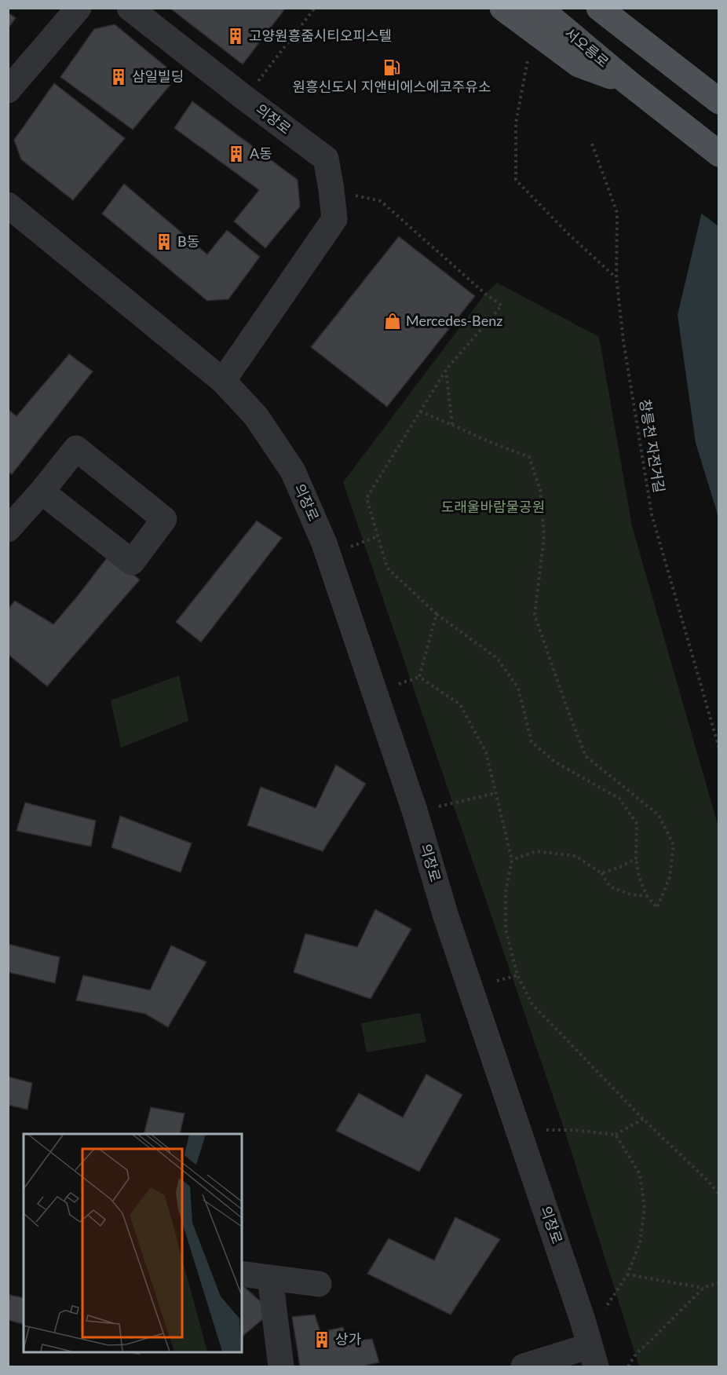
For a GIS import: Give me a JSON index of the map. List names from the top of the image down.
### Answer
{
  "streets": {
    "main road": ["서오릉로"],
    "street": ["의장로"],
    "path": ["창릉천 자전거길"]
  },
  "parks": ["도래울바람물공원"],
  "places": {
    "building": [
      "고양원흥줌시티오피스텔",
      "삼일빌딩",
      "A동",
      "B동",
      "상가"
    ],
    "fuel station": ["원흥신도시 지앤비에스에코주유소"],
    "shop": ["Mercedes-Benz"]
  }
}
